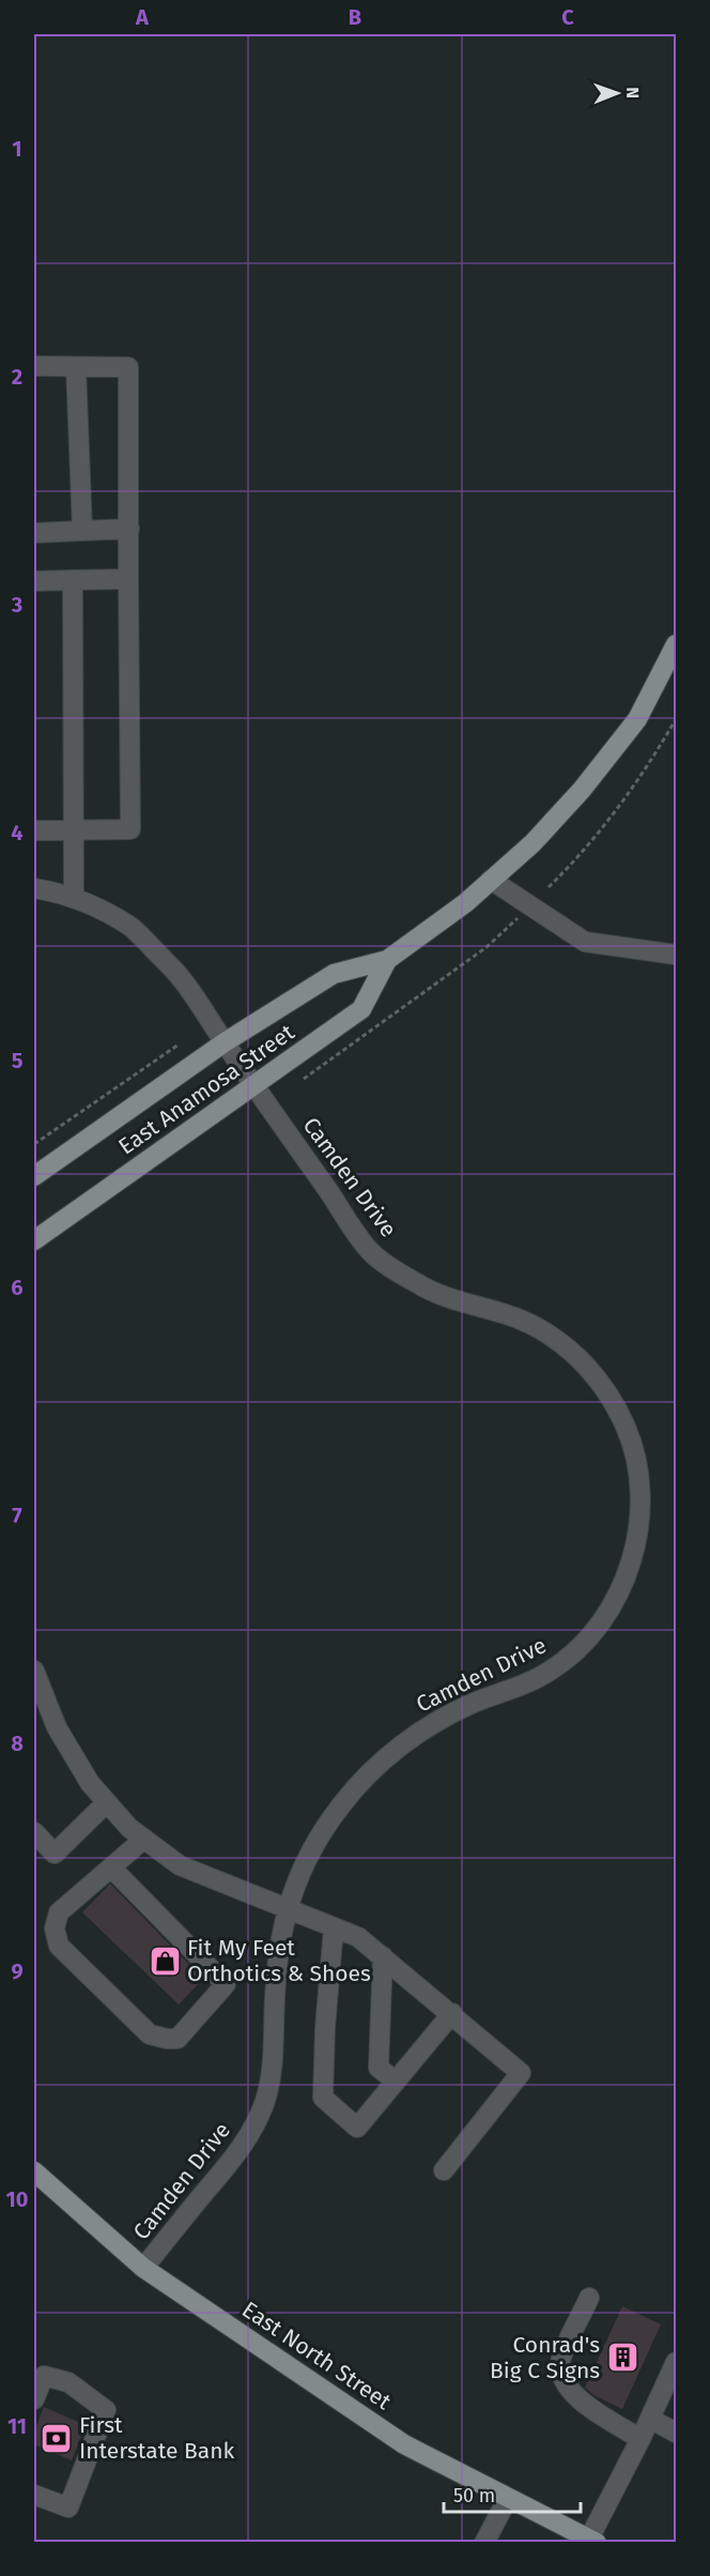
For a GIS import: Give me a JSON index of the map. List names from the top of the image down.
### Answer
{
  "streets": {
    "main road": ["East Anamosa Street", "East North Street"],
    "street": ["Camden Drive"]
  },
  "crossings": [
    ["East Anamosa Street", "Camden Drive"],
    ["Camden Drive", "East North Street"]
  ],
  "places": {
    "shop": ["Fit My Feet Orthotics & Shoes"],
    "building": ["Conrad's Big C Signs"],
    "bank": ["First Interstate Bank"]
  },
  "scale_bar": "50 m",
  "north": "right",
  "grid": {
    "columns": ["A", "B", "C"],
    "rows": [
      "1",
      "2",
      "3",
      "4",
      "5",
      "6",
      "7",
      "8",
      "9",
      "10",
      "11"
    ]
  }
}
